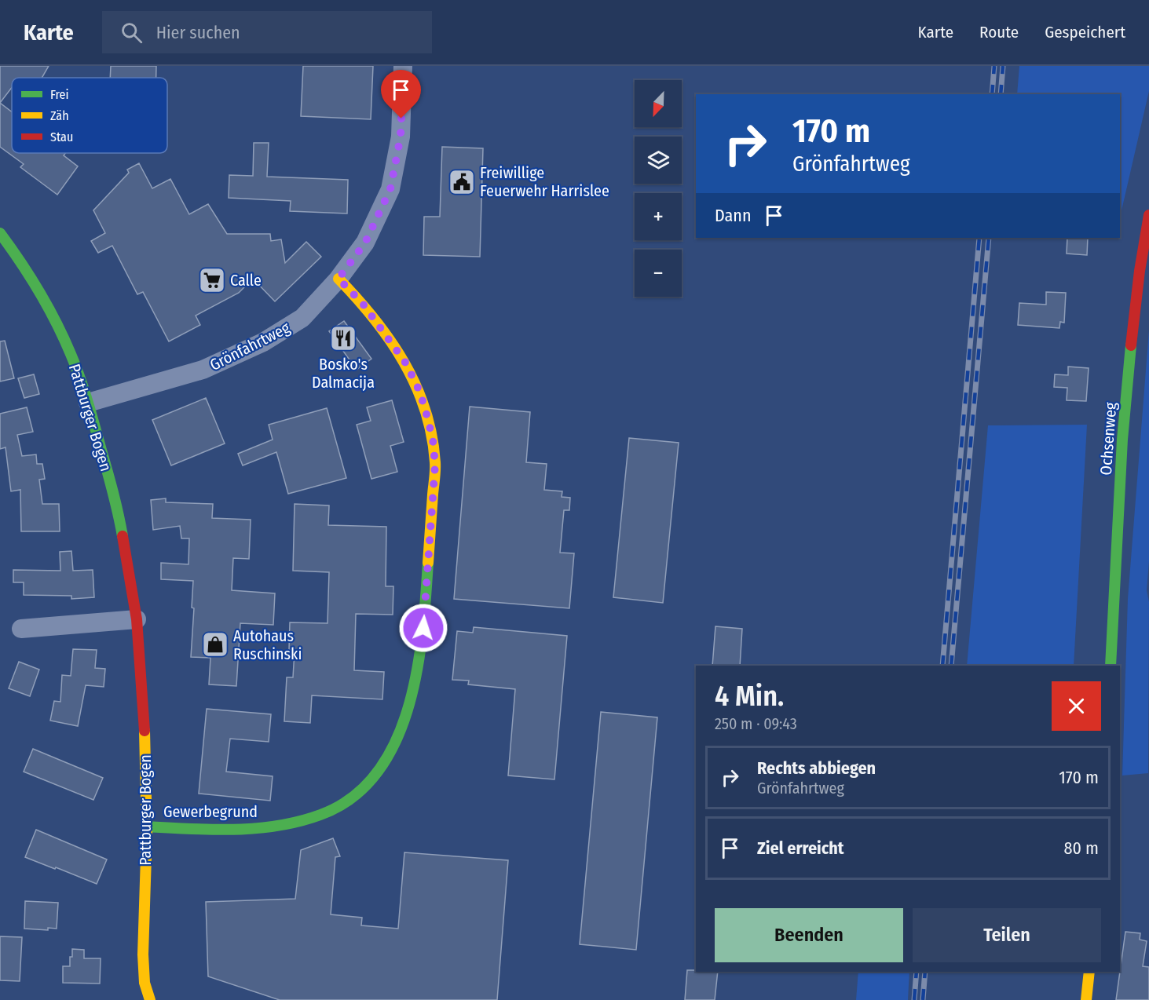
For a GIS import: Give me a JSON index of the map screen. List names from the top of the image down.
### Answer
{
  "streets": {
    "street": [
      "Grönfahrtweg",
      "Pattburger Bogen",
      "Ochsenweg",
      "Gewerbegrund"
    ]
  },
  "crossings": [
    ["Grönfahrtweg", "Pattburger Bogen"],
    ["Grönfahrtweg", "Gewerbegrund"],
    ["Pattburger Bogen", "Gewerbegrund"]
  ],
  "places": {
    "public building": ["Freiwillige Feuerwehr Harrislee"],
    "supermarket": ["Calle"],
    "restaurant": ["Bosko's Dalmacija"],
    "shop": ["Autohaus Ruschinski"]
  },
  "legend": ["Frei", "Zäh", "Stau"],
  "north": "bottom left",
  "page": {
    "header": "Karte",
    "search": "Hier suchen",
    "nav": ["Karte", "Route", "Gespeichert"],
    "map_buttons": ["+", "−"],
    "turn": ["170 m", "Grönfahrtweg"],
    "then": "Dann",
    "heading": ["4 Min.", "250 m · 09:43"],
    "list": [
      {
        "name": "Rechts abbiegen",
        "note": "Grönfahrtweg",
        "value": "170 m"
      },
      {
        "name": "Ziel erreicht",
        "value": "80 m"
      }
    ],
    "buttons": ["Beenden", "Teilen"]
  }
}
